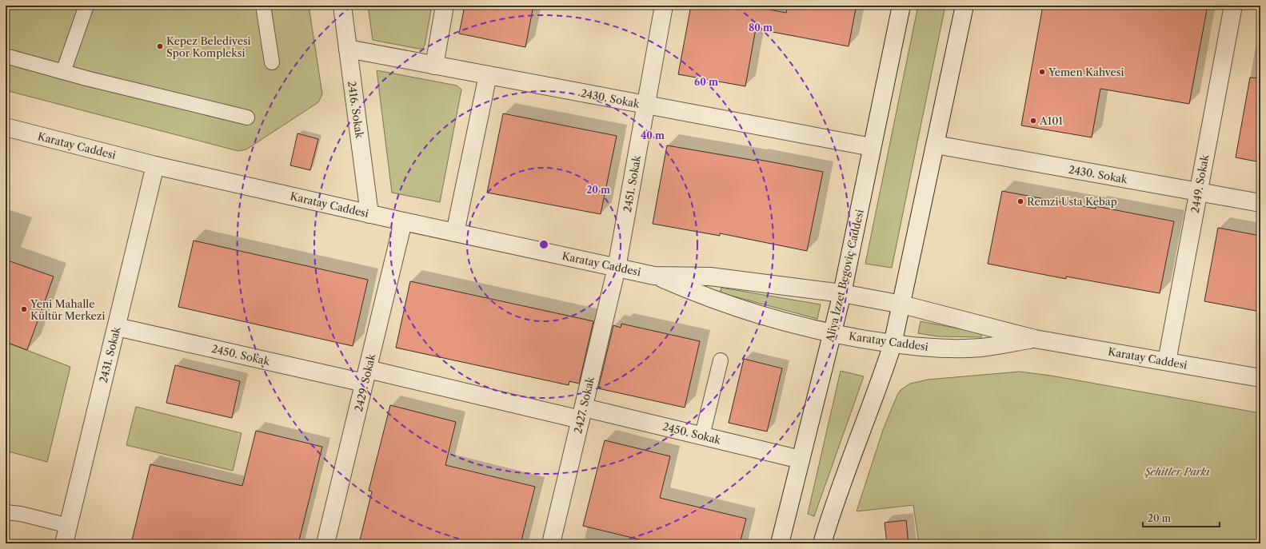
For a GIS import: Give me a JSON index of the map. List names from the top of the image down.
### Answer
{
  "streets": {
    "street": [
      "2430. Sokak",
      "2416. Sokak",
      "Karatay Caddesi",
      "2451. Sokak",
      "2449. Sokak",
      "Aliya İzzet Begoviç Caddesi",
      "2431. Sokak",
      "2450. Sokak",
      "2429. Sokak",
      "2427. Sokak"
    ]
  },
  "crossings": [
    ["2430. Sokak", "2416. Sokak"],
    ["2430. Sokak", "2451. Sokak"],
    ["2430. Sokak", "2449. Sokak"],
    ["2430. Sokak", "Aliya İzzet Begoviç Caddesi"],
    ["2416. Sokak", "Karatay Caddesi"],
    ["Karatay Caddesi", "2451. Sokak"],
    ["Karatay Caddesi", "2449. Sokak"],
    ["Karatay Caddesi", "Aliya İzzet Begoviç Caddesi"],
    ["Karatay Caddesi", "2431. Sokak"],
    ["Karatay Caddesi", "2429. Sokak"],
    ["Karatay Caddesi", "2427. Sokak"],
    ["2451. Sokak", "2427. Sokak"],
    ["Aliya İzzet Begoviç Caddesi", "2450. Sokak"],
    ["2431. Sokak", "2450. Sokak"],
    ["2450. Sokak", "2429. Sokak"],
    ["2450. Sokak", "2427. Sokak"]
  ],
  "parks": ["Şehitler Parkı"],
  "places": [
    "Kepez Belediyesi Spor Kompleksi",
    "Yemen Kahvesi",
    "A101",
    "Remzi Usta Kebap",
    "Yeni Mahalle Kültür Merkezi"
  ],
  "scale_bar": "20 m",
  "rings": [
    "80 m",
    "60 m",
    "40 m",
    "20 m"
  ]
}
